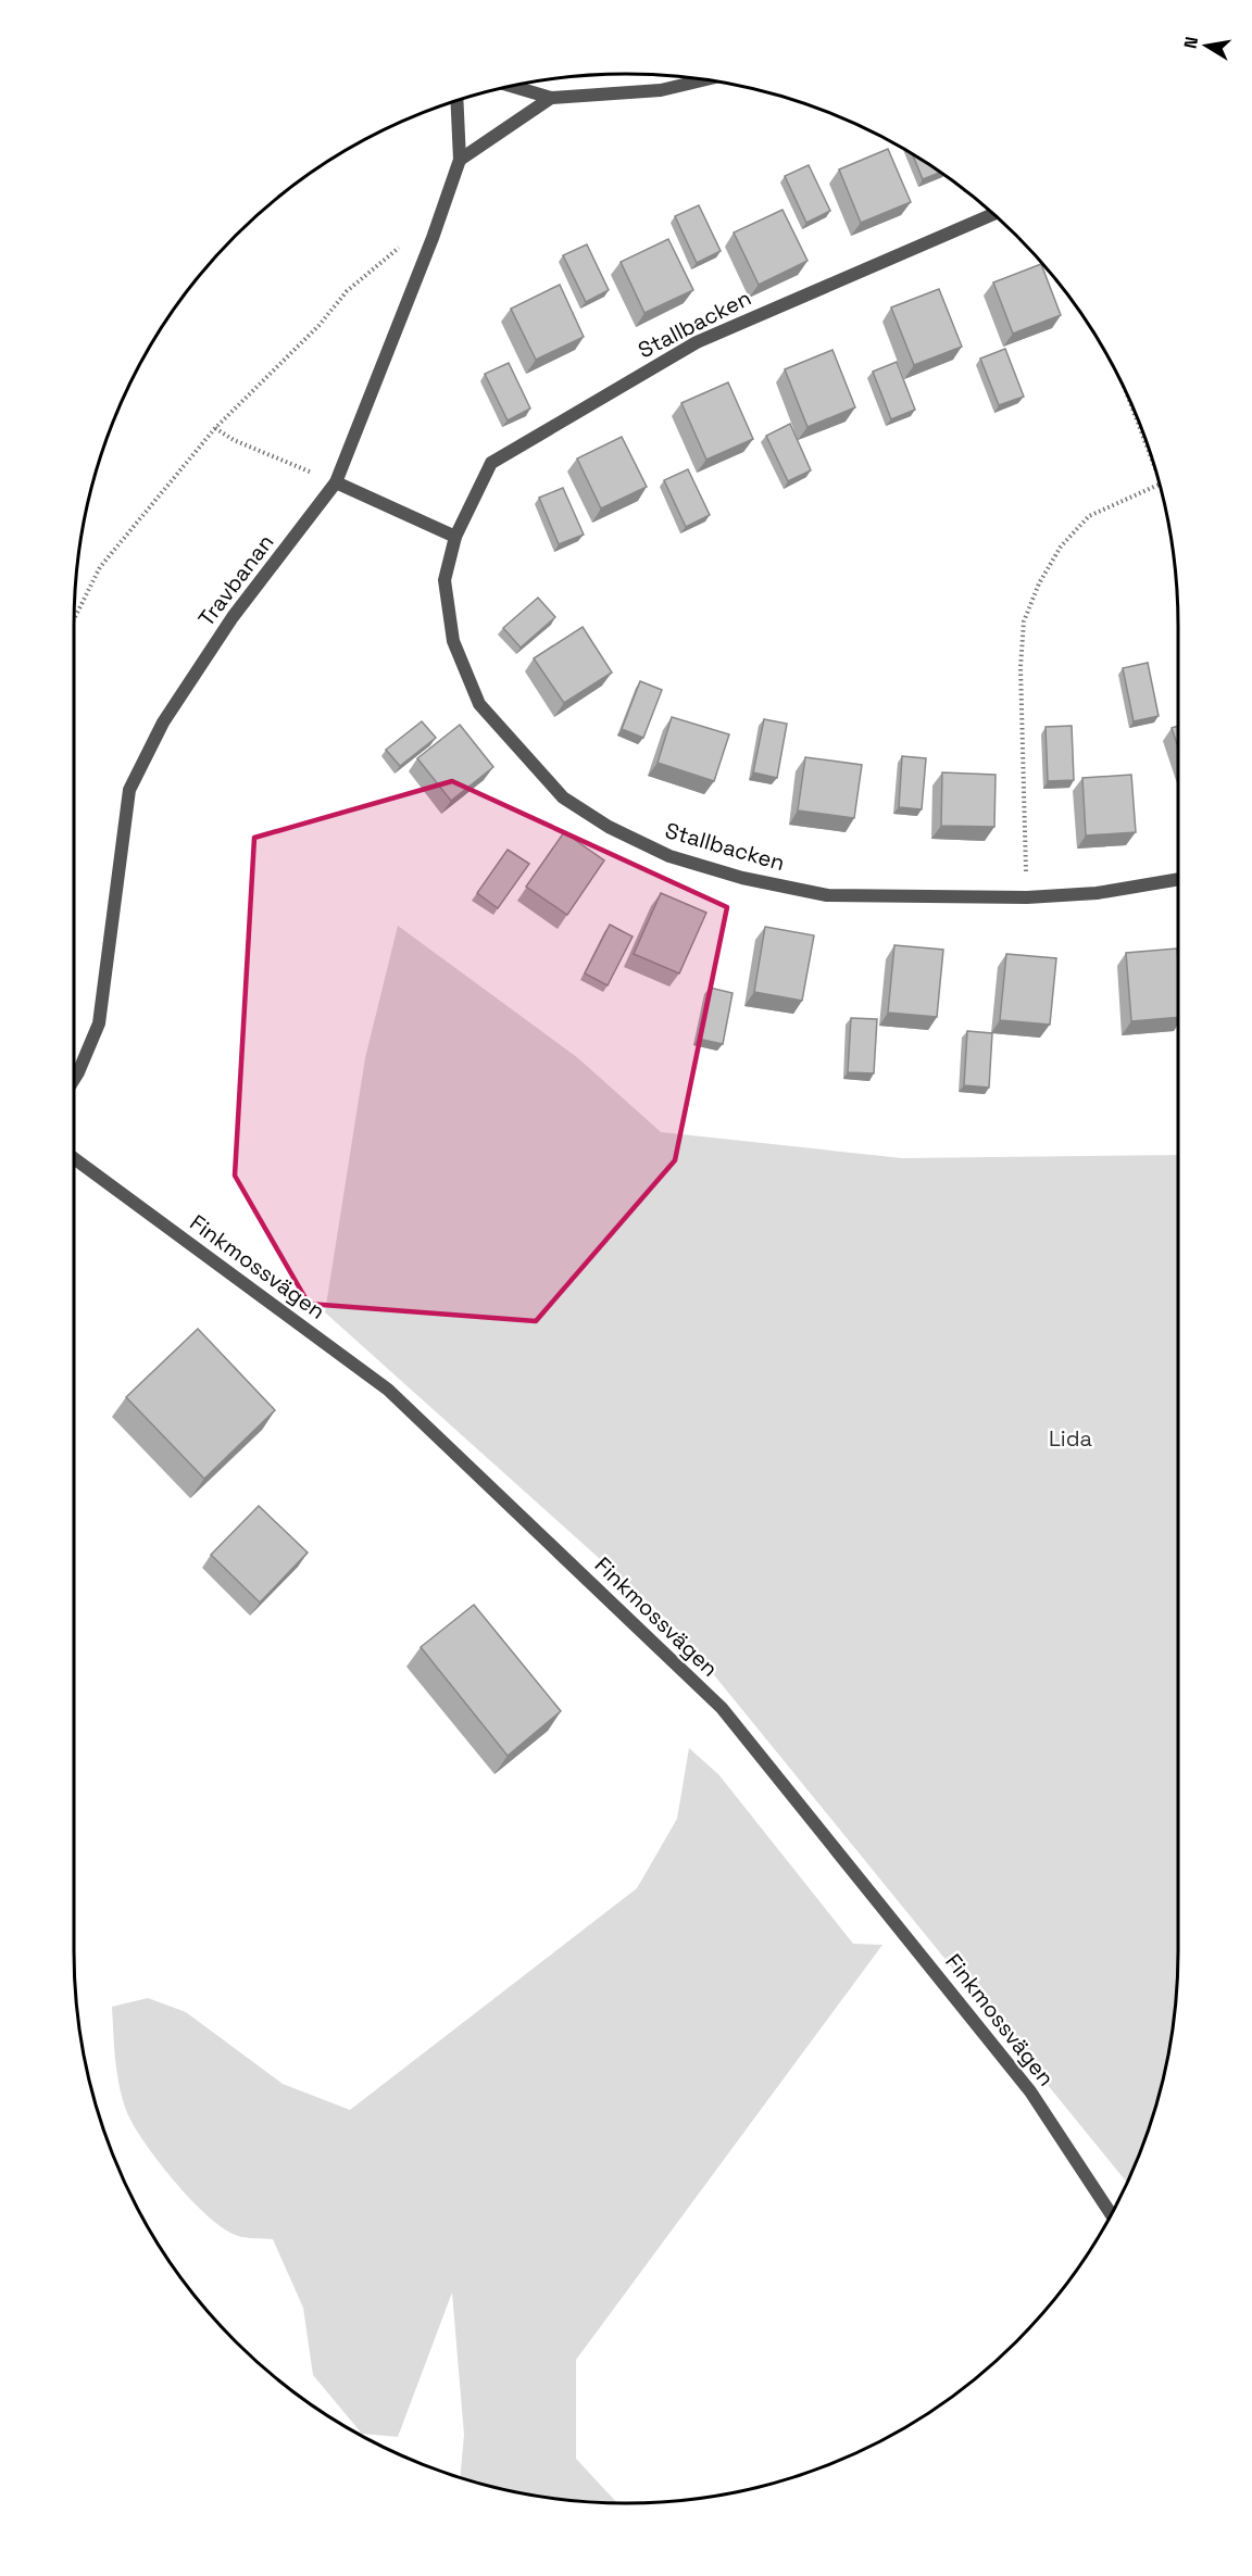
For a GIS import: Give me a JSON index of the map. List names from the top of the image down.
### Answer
{
  "streets": {
    "street": ["Stallbacken", "Travbanan", "Finkmossvägen"]
  },
  "parks": ["Lida"],
  "north": "left"
}
